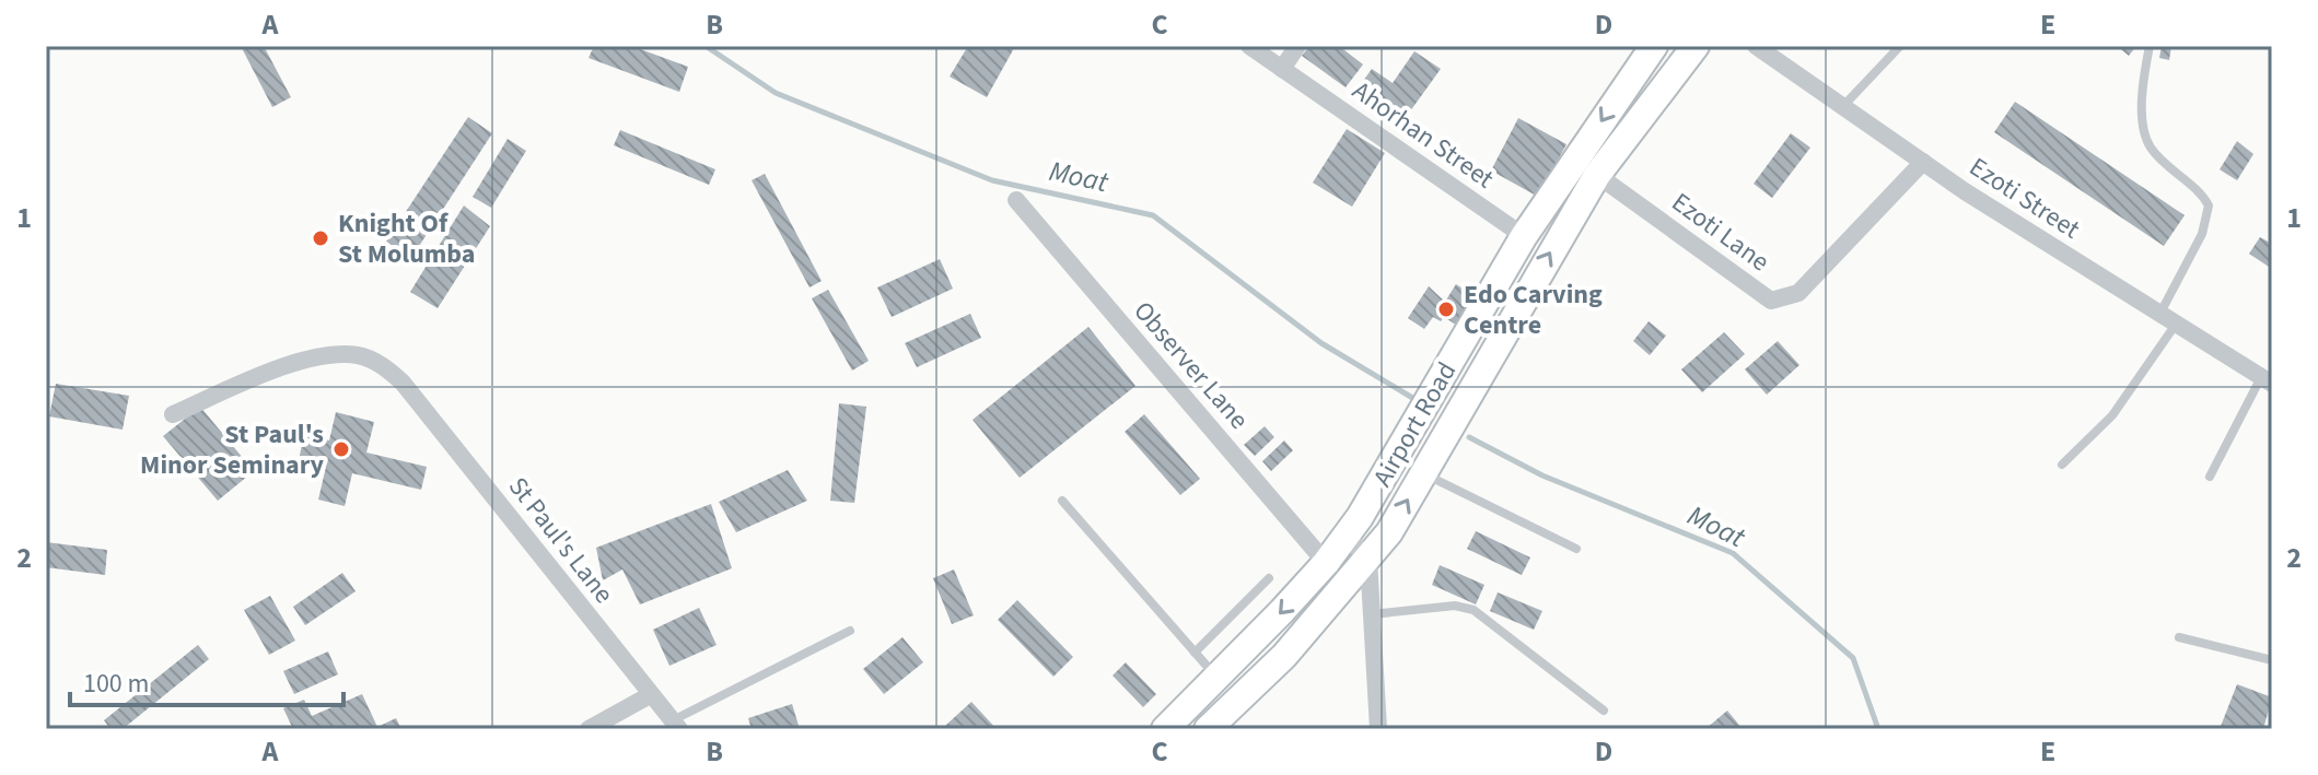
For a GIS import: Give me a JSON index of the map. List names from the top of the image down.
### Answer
{
  "streets": {
    "main road": ["Airport Road"],
    "street": [
      "Ahorhan Street",
      "Ezoti Street",
      "Ezoti Lane",
      "Observer Lane",
      "St Paul's Lane"
    ]
  },
  "crossings": [
    ["Ahorhan Street", "Airport Road"],
    ["Ezoti Street", "Ezoti Lane"],
    ["Ezoti Lane", "Airport Road"],
    ["Observer Lane", "Airport Road"]
  ],
  "water": ["Moat"],
  "places": ["Knight Of St Molumba", "Edo Carving Centre", "St Paul's Minor Seminary"],
  "scale_bar": "100 m",
  "grid": {
    "columns": [
      "A",
      "B",
      "C",
      "D",
      "E"
    ],
    "rows": ["1", "2"]
  }
}
